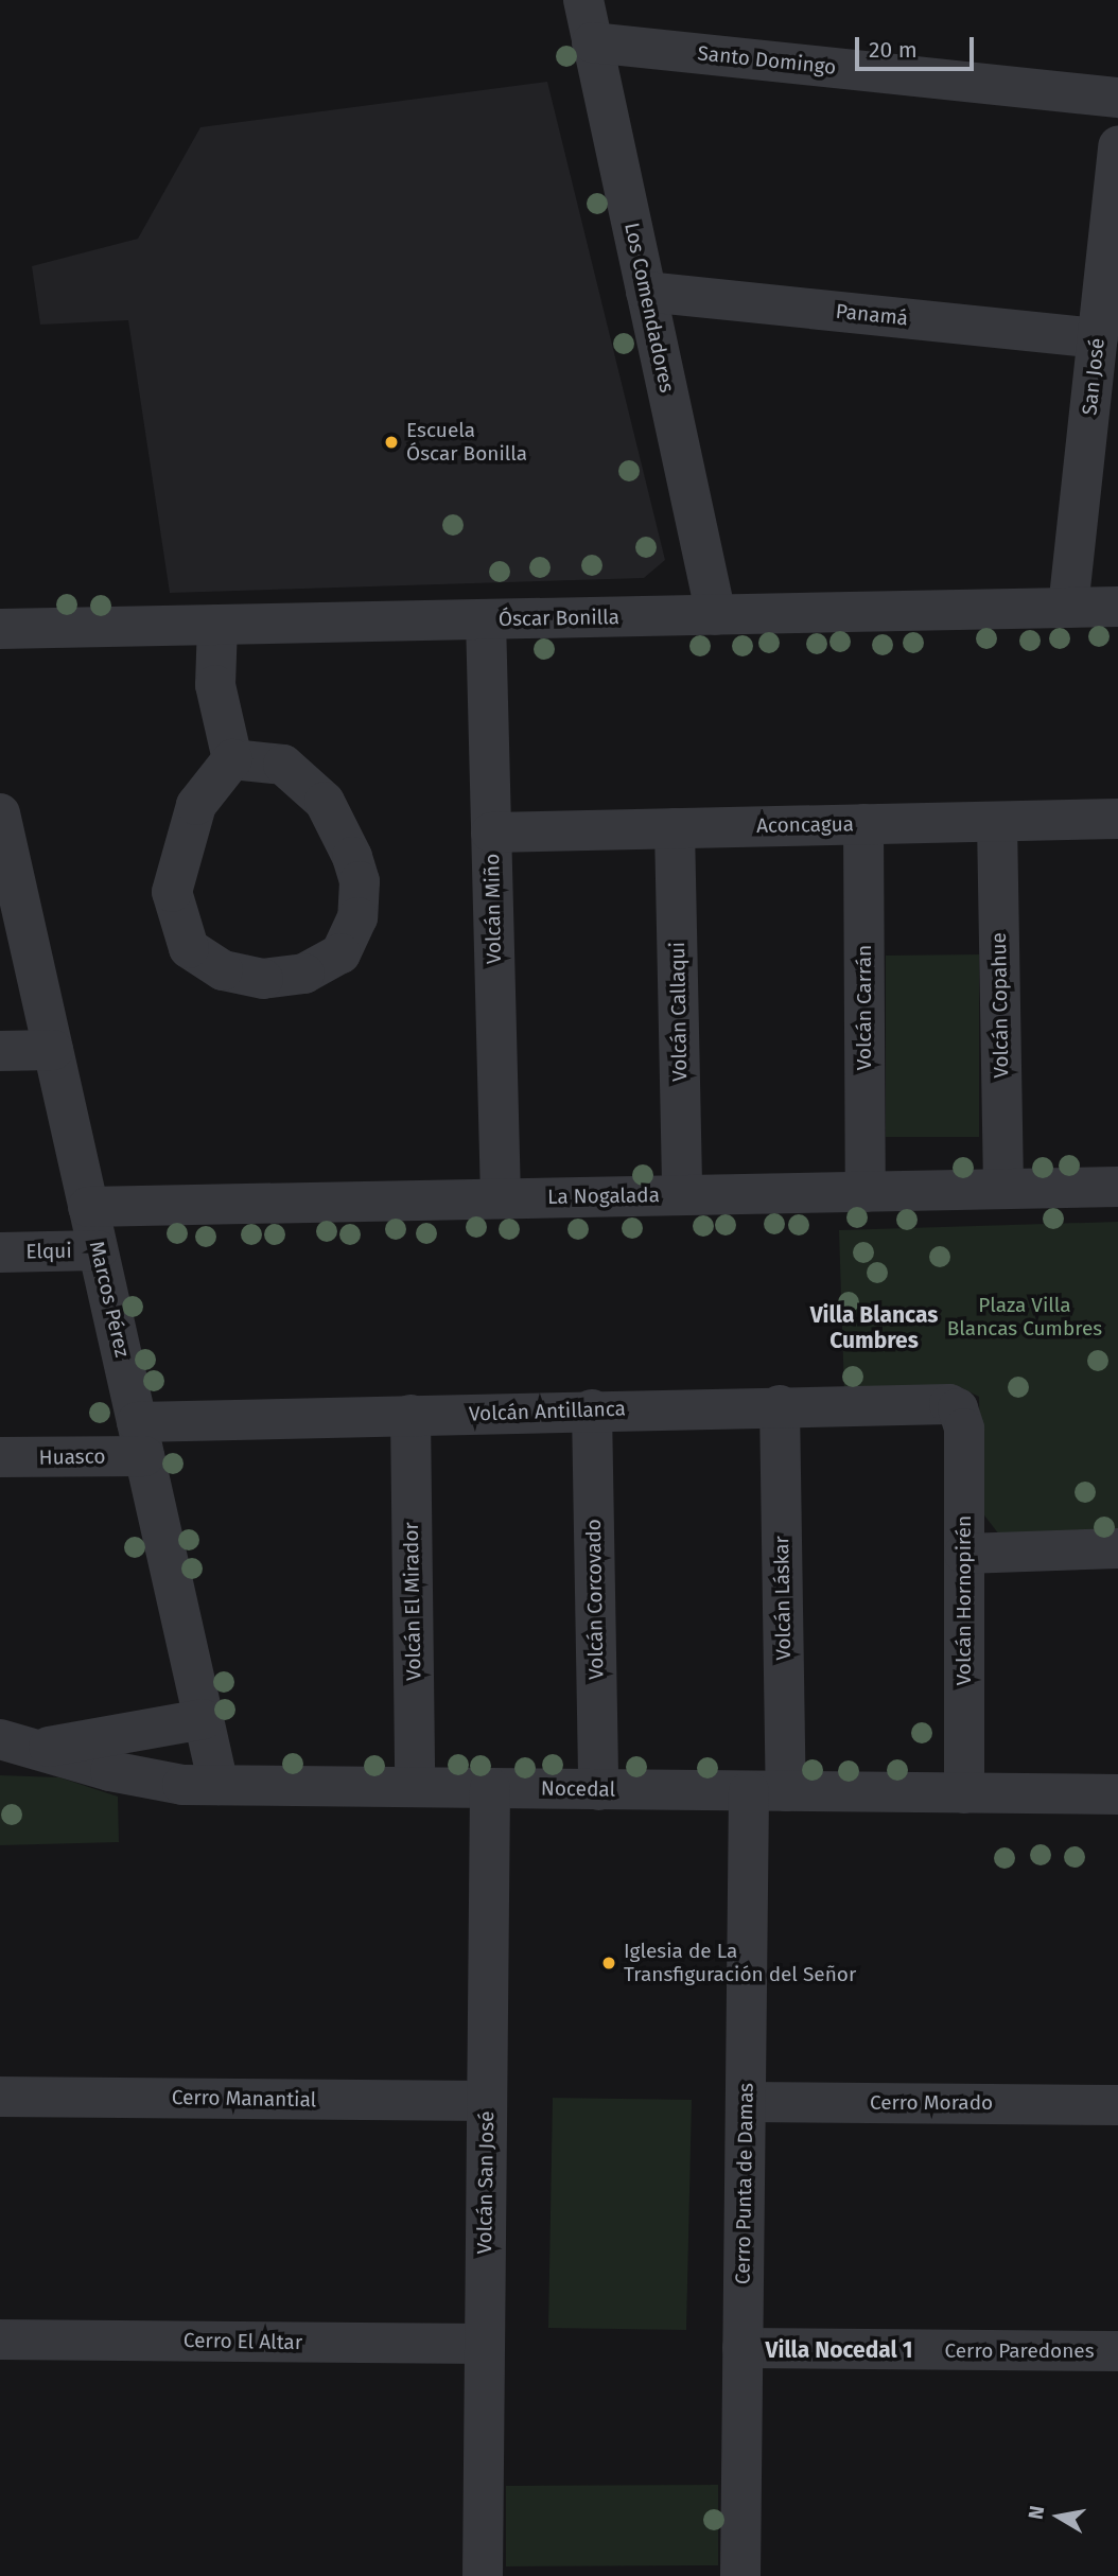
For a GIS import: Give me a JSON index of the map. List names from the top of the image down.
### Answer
{
  "streets": {
    "street": [
      "Santo Domingo",
      "Los Comendadores",
      "Panamá",
      "San José",
      "Óscar Bonilla",
      "Aconcagua",
      "Volcán Miño",
      "Volcán Copahue",
      "Volcán Carrán",
      "Volcán Callaqui",
      "La Nogalada",
      "Elqui",
      "Marcos Pérez",
      "Volcán Antillanca",
      "Huasco",
      "Volcán Láskar",
      "Volcán Corcovado",
      "Volcán Hornopirén",
      "Volcán El Mirador",
      "Nocedal",
      "Cerro Manantial",
      "Cerro Morado",
      "Volcán San José",
      "Cerro Punta de Damas",
      "Cerro El Altar",
      "Cerro Paredones"
    ]
  },
  "crossings": [
    ["Santo Domingo", "Los Comendadores"],
    ["Los Comendadores", "Panamá"],
    ["Los Comendadores", "Óscar Bonilla"],
    ["Panamá", "San José"],
    ["San José", "Óscar Bonilla"],
    ["Óscar Bonilla", "Volcán Miño"],
    ["Aconcagua", "Volcán Miño"],
    ["Aconcagua", "Volcán Copahue"],
    ["Aconcagua", "Volcán Carrán"],
    ["Aconcagua", "Volcán Callaqui"],
    ["Volcán Miño", "La Nogalada"],
    ["Volcán Copahue", "La Nogalada"],
    ["Volcán Carrán", "La Nogalada"],
    ["Volcán Callaqui", "La Nogalada"],
    ["La Nogalada", "Marcos Pérez"],
    ["Elqui", "Marcos Pérez"],
    ["Marcos Pérez", "Volcán Antillanca"],
    ["Marcos Pérez", "Huasco"],
    ["Marcos Pérez", "Nocedal"],
    ["Volcán Antillanca", "Huasco"],
    ["Volcán Antillanca", "Volcán Láskar"],
    ["Volcán Antillanca", "Volcán Corcovado"],
    ["Volcán Antillanca", "Volcán Hornopirén"],
    ["Volcán Antillanca", "Volcán El Mirador"],
    ["Volcán Láskar", "Nocedal"],
    ["Volcán Láskar", "Cerro Punta de Damas"],
    ["Volcán Corcovado", "Nocedal"],
    ["Volcán Hornopirén", "Nocedal"],
    ["Volcán El Mirador", "Nocedal"],
    ["Nocedal", "Volcán San José"],
    ["Nocedal", "Cerro Punta de Damas"],
    ["Cerro Manantial", "Volcán San José"],
    ["Cerro Morado", "Cerro Punta de Damas"],
    ["Volcán San José", "Cerro El Altar"],
    ["Cerro Punta de Damas", "Cerro Paredones"]
  ],
  "districts": ["Villa Blancas Cumbres", "Villa Nocedal 1"],
  "parks": ["Plaza Villa Blancas Cumbres"],
  "places": ["Escuela Óscar Bonilla", "Iglesia de La Transfiguración del Señor"],
  "scale_bar": "20 m",
  "north": "left"
}
